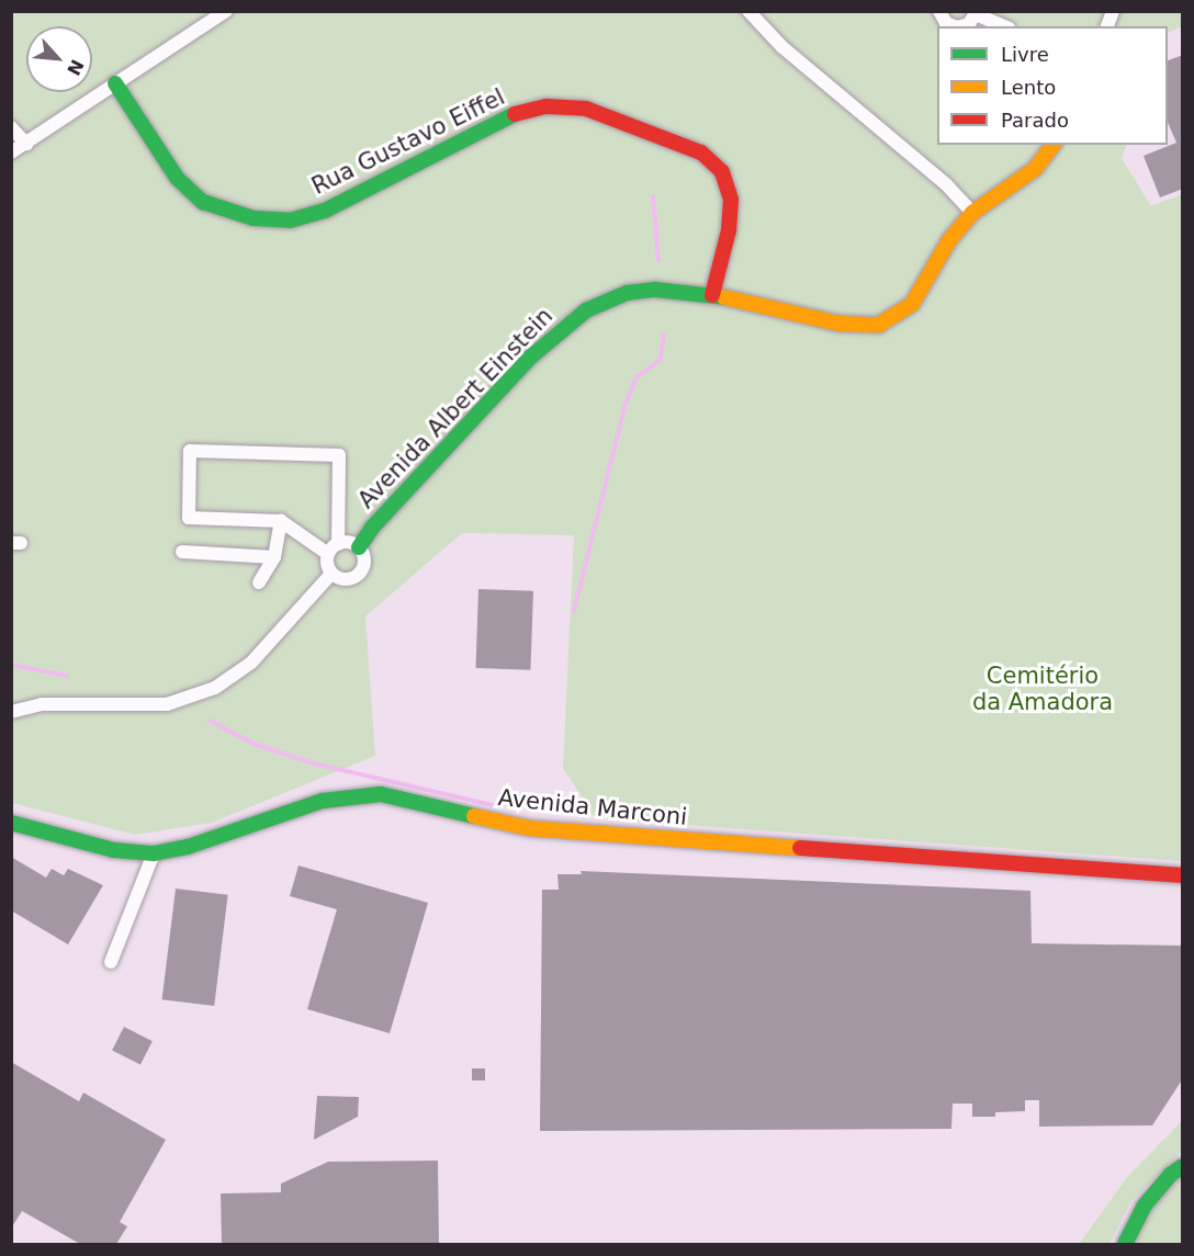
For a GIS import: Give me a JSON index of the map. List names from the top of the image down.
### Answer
{
  "streets": {
    "main road": ["Rua Gustavo Eiffel", "Avenida Albert Einstein", "Avenida Marconi"]
  },
  "crossings": [
    ["Rua Gustavo Eiffel", "Avenida Albert Einstein"]
  ],
  "parks": ["Cemitério da Amadora"],
  "legend": ["Livre", "Lento", "Parado"],
  "north": "bottom right"
}
